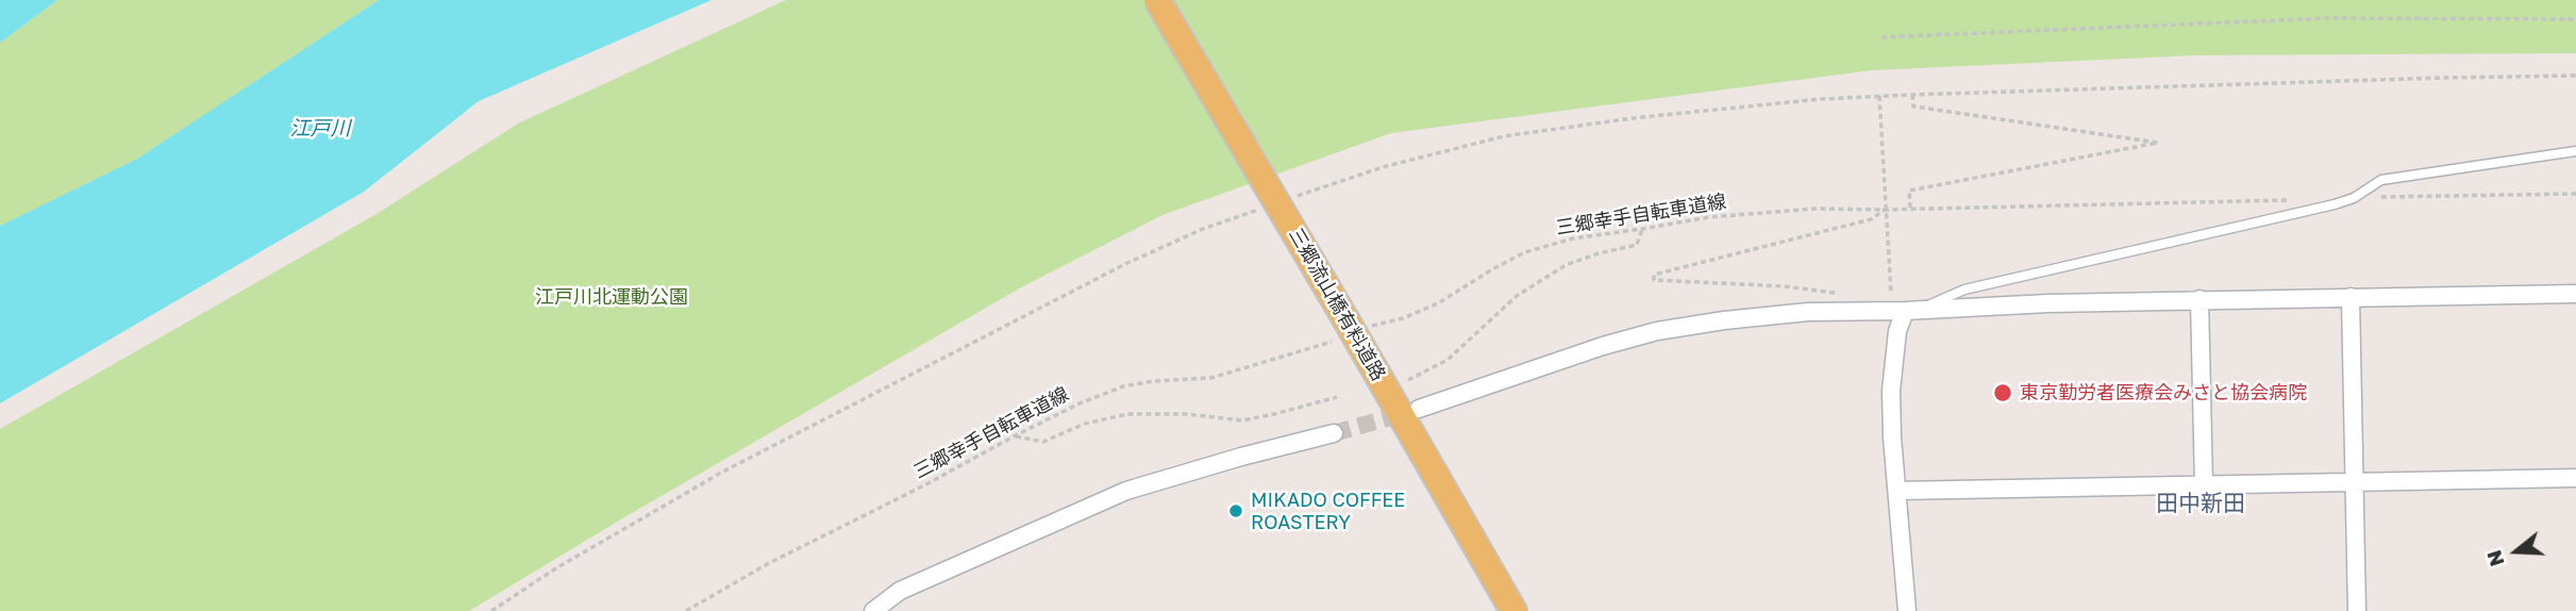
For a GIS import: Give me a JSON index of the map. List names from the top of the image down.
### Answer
{
  "streets": {
    "main road": ["三郷流山橋有料道路"],
    "path": ["三郷幸手自転車道線"]
  },
  "crossings": [
    ["三郷幸手自転車道線", "三郷流山橋有料道路"]
  ],
  "districts": ["田中新田"],
  "water": ["江戸川"],
  "parks": ["江戸川北運動公園"],
  "places": ["東京勤労者医療会みさと協会病院", "MIKADO COFFEE ROASTERY"],
  "north": "left"
}
